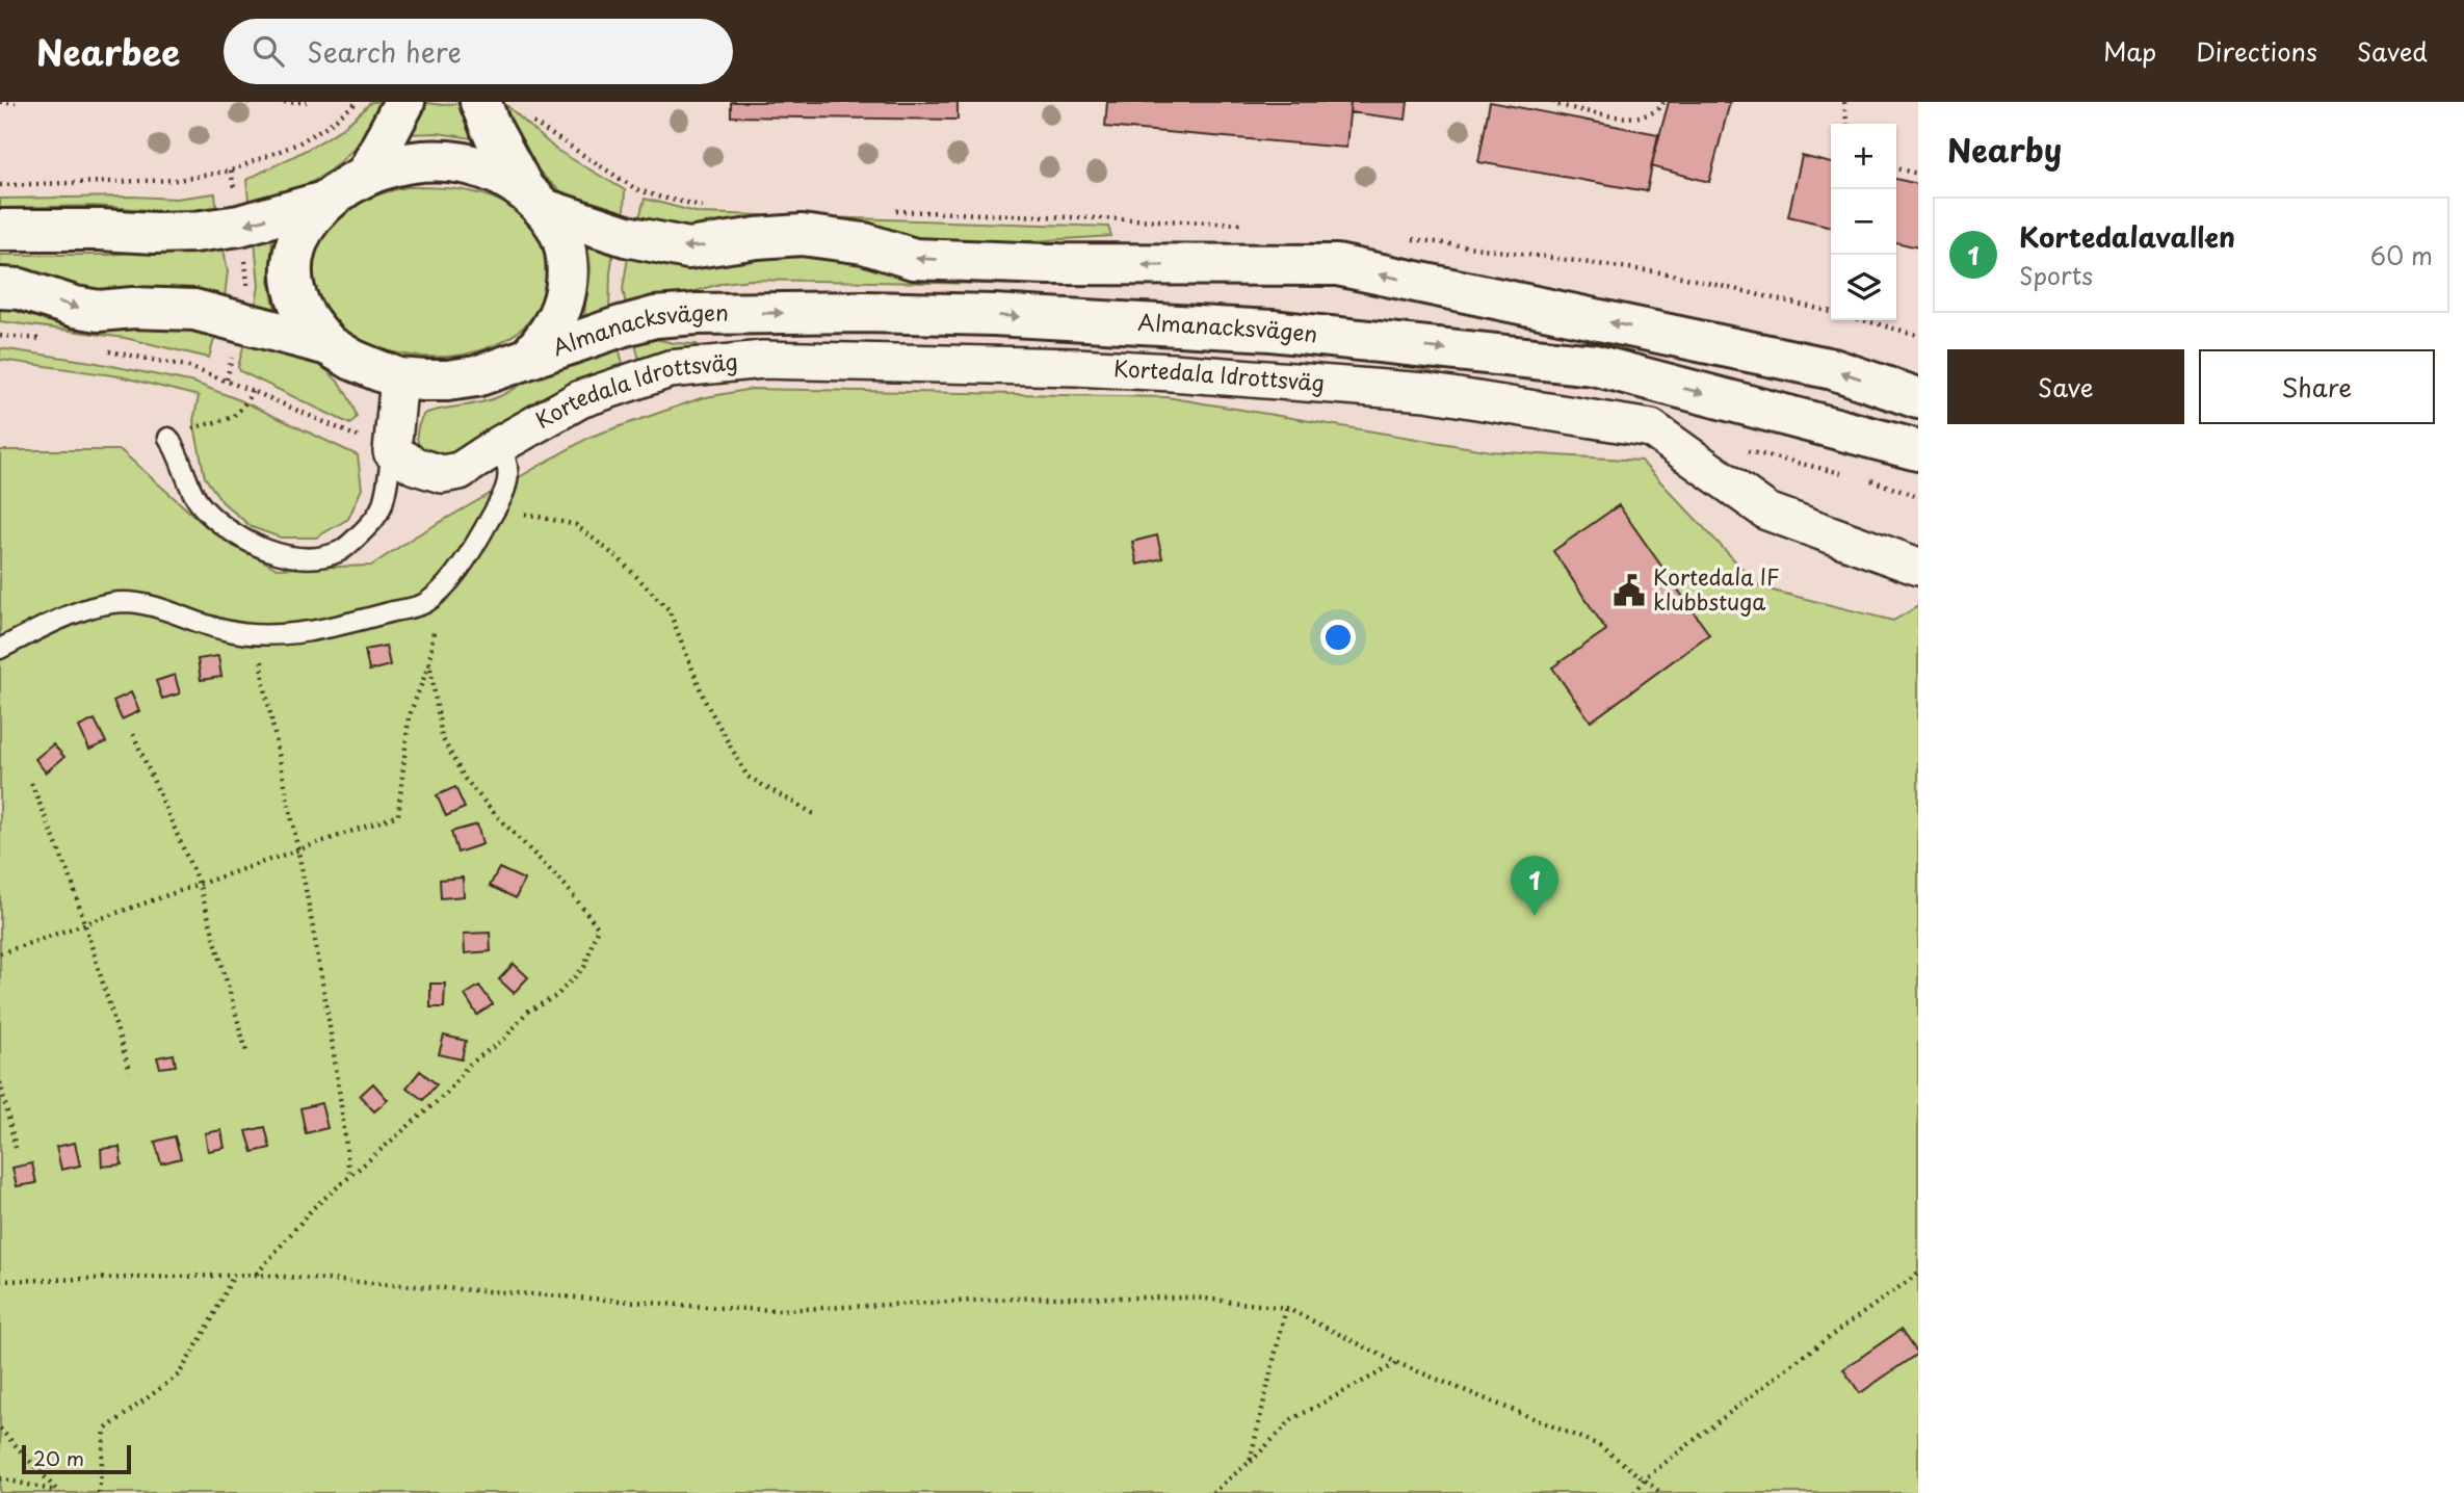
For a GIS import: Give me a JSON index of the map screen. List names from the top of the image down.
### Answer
{
  "streets": {
    "main road": ["Almanacksvägen"],
    "street": ["Kortedala Idrottsväg"]
  },
  "places": {
    "public building": ["Kortedala IF klubbstuga"]
  },
  "scale_bar": "20 m",
  "page": {
    "header": "Nearbee",
    "search": "Search here",
    "nav": ["Map", "Directions", "Saved"],
    "heading": "Nearby",
    "map_buttons": ["+", "−"],
    "list": [
      {
        "mark": "1",
        "name": "Kortedalavallen",
        "note": "Sports",
        "value": "60 m"
      }
    ],
    "buttons": ["Save", "Share"],
    "pins": "1",
    "scale": "20 m"
  }
}
